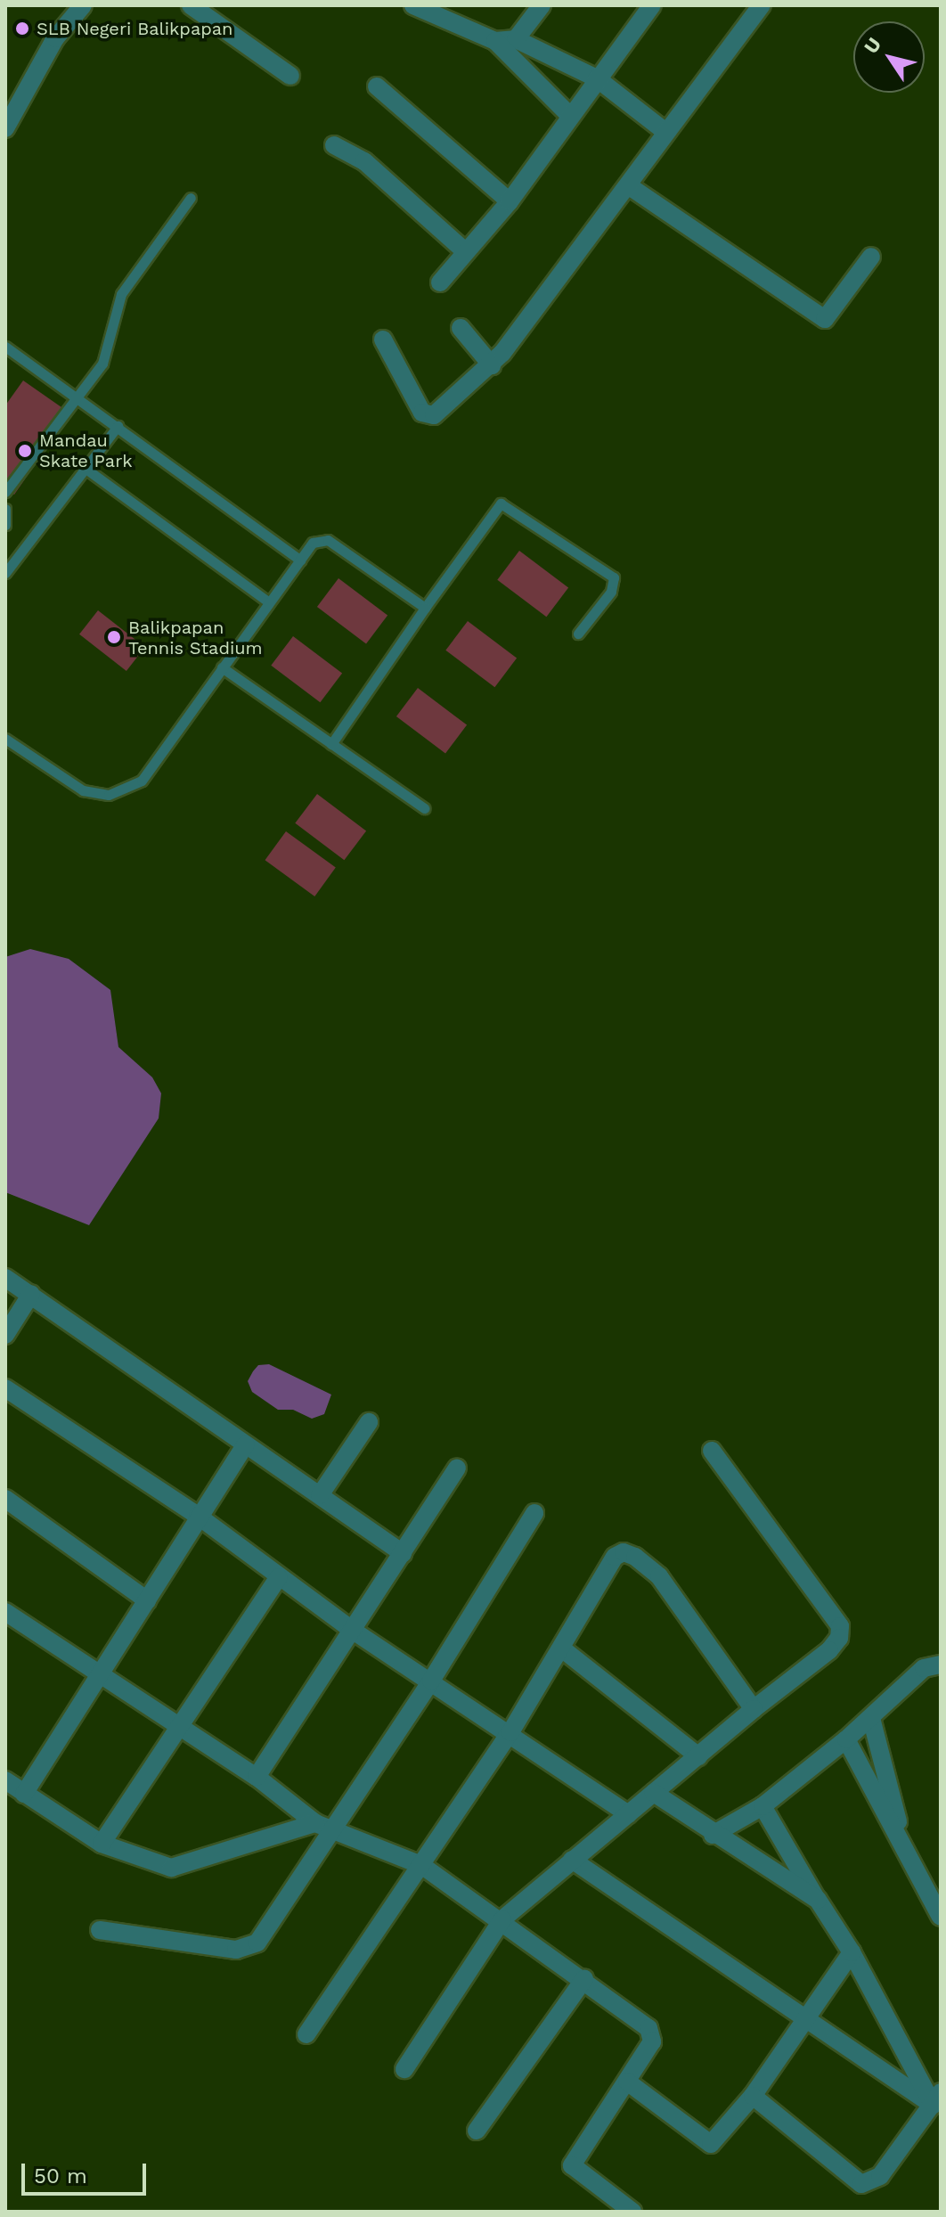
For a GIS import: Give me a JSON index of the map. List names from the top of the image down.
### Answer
{
  "places": ["SLB Negeri Balikpapan", "Mandau Skate Park", "Balikpapan Tennis Stadium"],
  "scale_bar": "50 m",
  "north": "top left"
}
